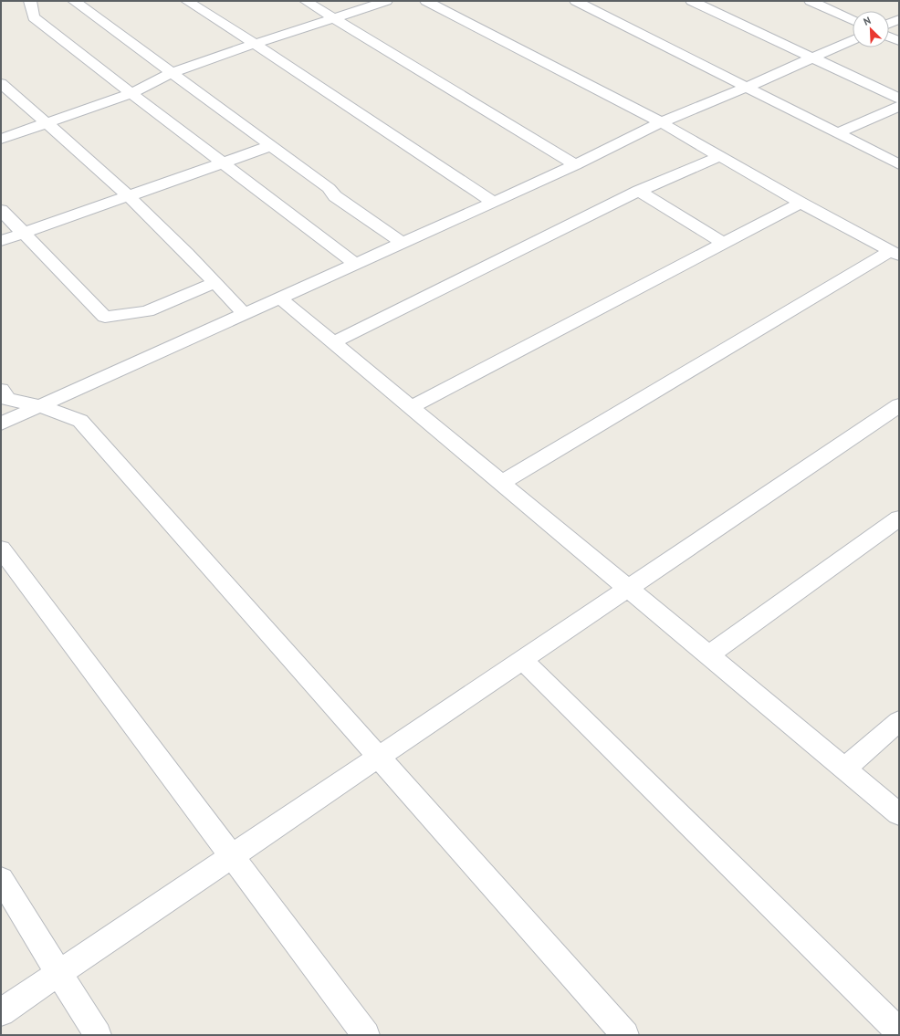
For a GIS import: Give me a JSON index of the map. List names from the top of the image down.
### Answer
{
  "north": "top left"
}
